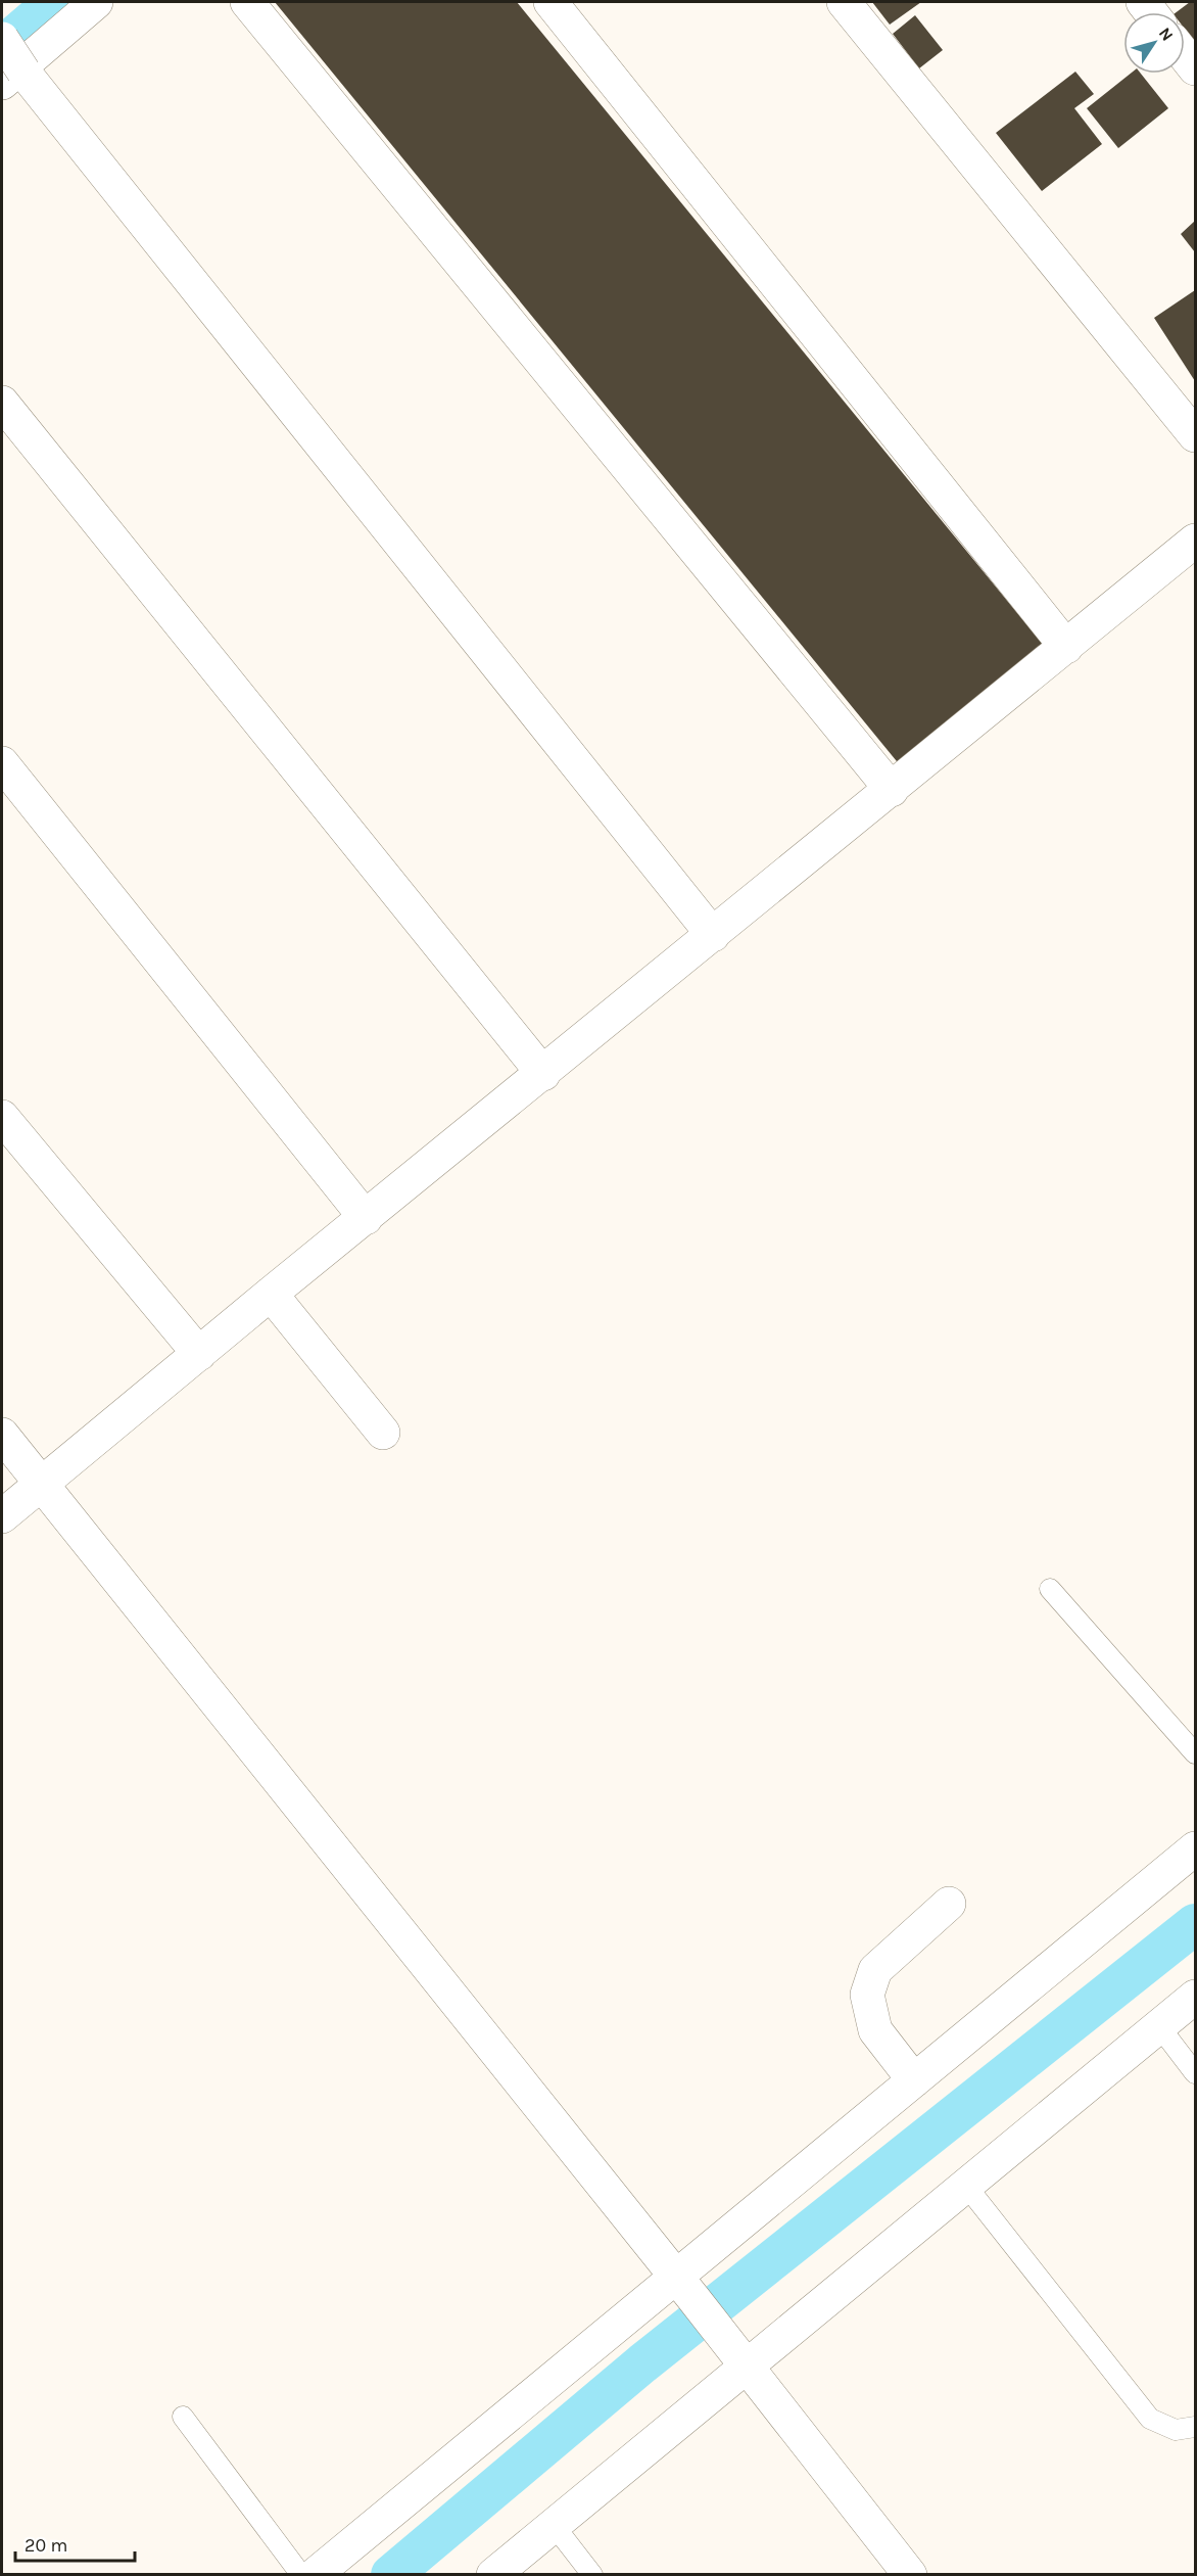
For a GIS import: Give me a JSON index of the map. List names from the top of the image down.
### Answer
{
  "scale_bar": "20 m",
  "north": "top right"
}
